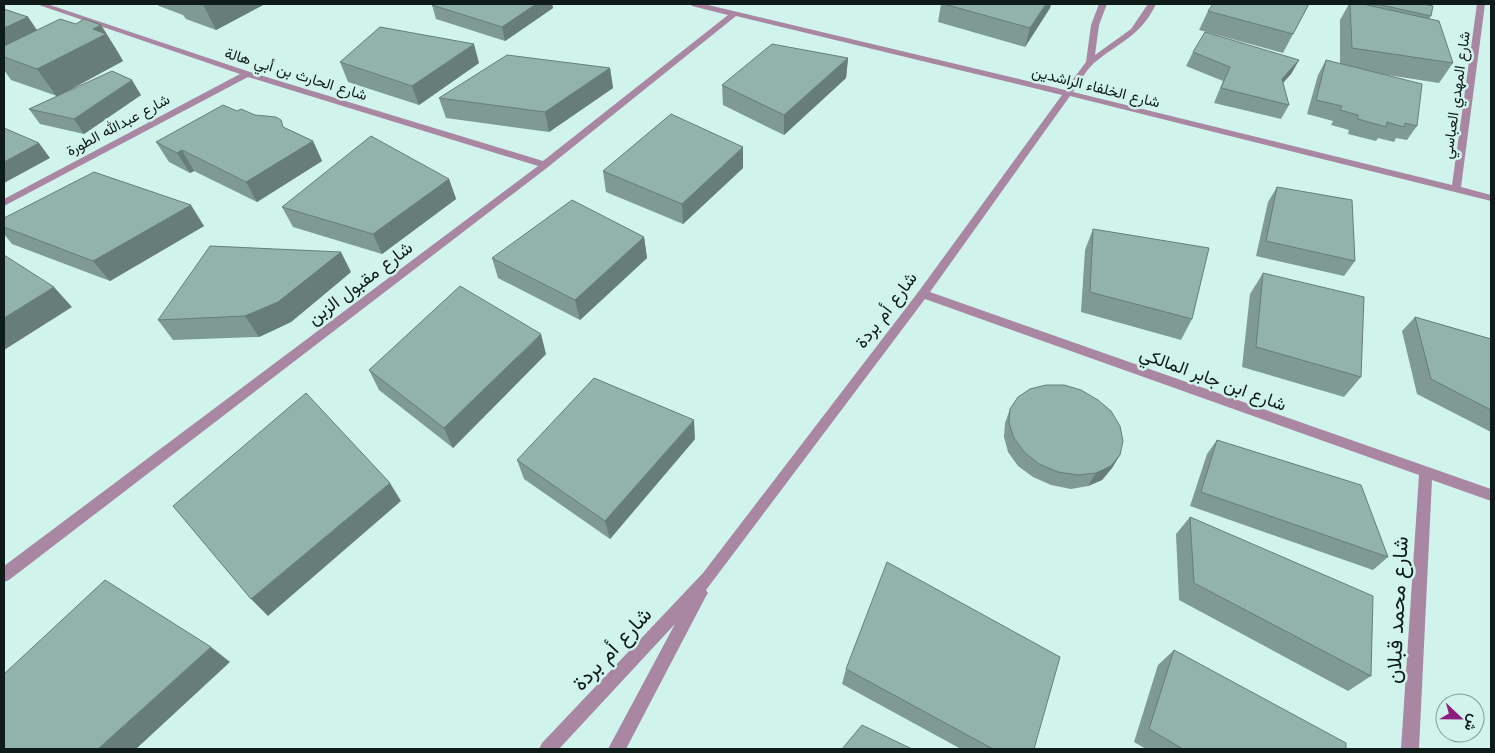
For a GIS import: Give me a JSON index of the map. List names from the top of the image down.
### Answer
{
  "streets": {
    "street": [
      "شارع الحارث بن أبي هالة",
      "شارع الخلفاء الراشدين",
      "شارع المهدي العباسي",
      "شارع عبدالله الطورة",
      "شارع مقبول الزبن",
      "شارع أم بردة",
      "شارع ابن جابر المالكي",
      "شارع محمد قبلان"
    ]
  },
  "crossings": [
    ["شارع الحارث بن أبي هالة", "شارع عبدالله الطورة"],
    ["شارع الحارث بن أبي هالة", "شارع مقبول الزبن"],
    ["شارع الخلفاء الراشدين", "شارع المهدي العباسي"],
    ["شارع الخلفاء الراشدين", "شارع مقبول الزبن"],
    ["شارع الخلفاء الراشدين", "شارع أم بردة"],
    ["شارع أم بردة", "شارع ابن جابر المالكي"],
    ["شارع ابن جابر المالكي", "شارع محمد قبلان"]
  ],
  "north": "right"
}
